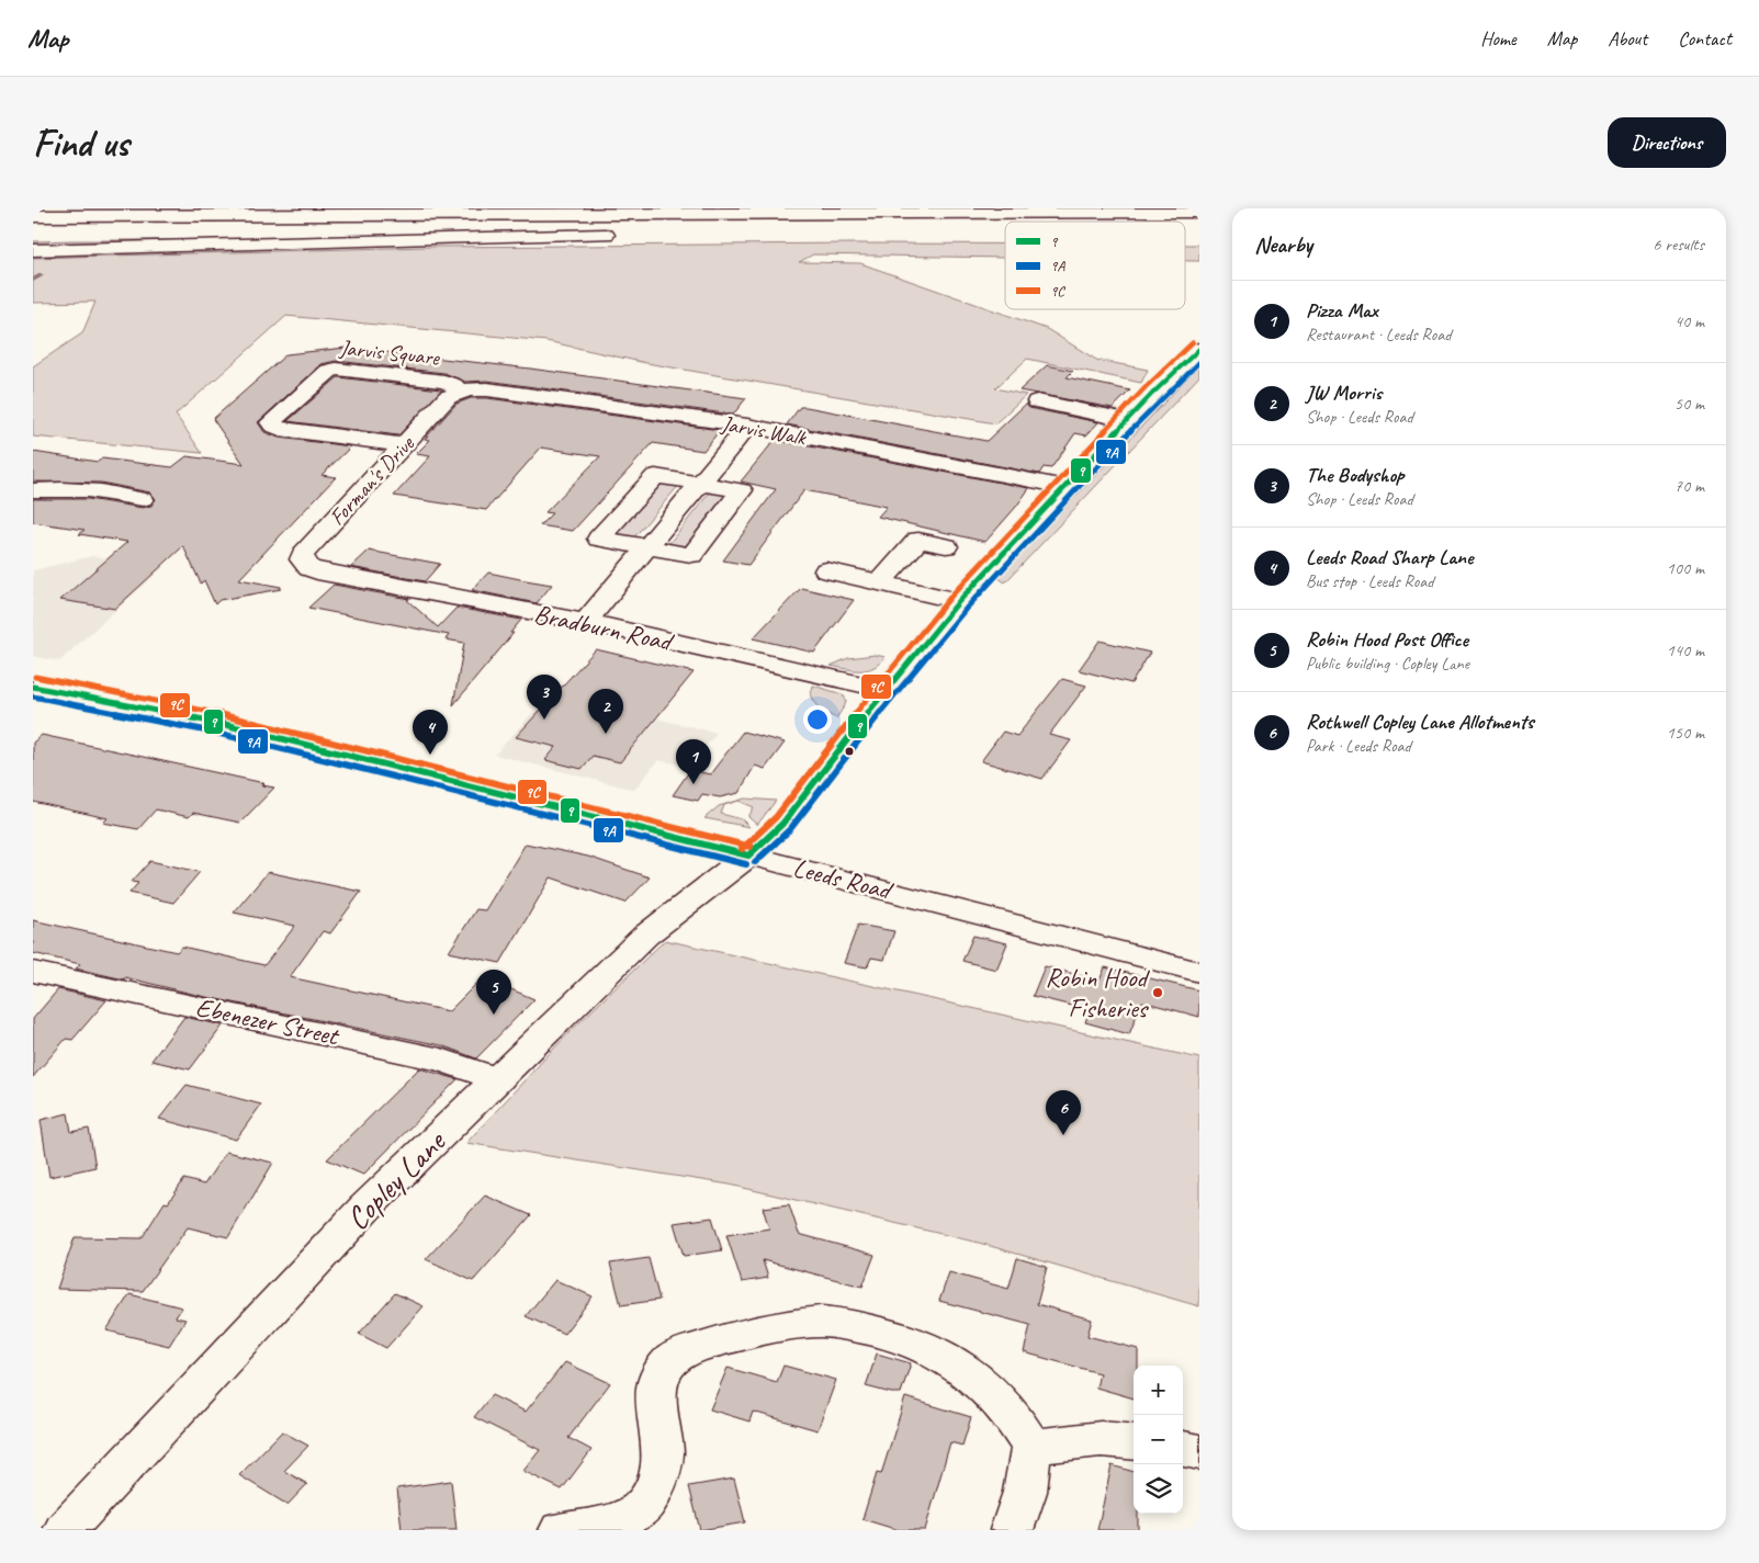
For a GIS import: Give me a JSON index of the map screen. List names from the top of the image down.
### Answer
{
  "streets": {
    "main road": [
      "Jarvis Square",
      "Jarvis Walk",
      "Forman's Drive",
      "Bradburn Road",
      "Leeds Road",
      "Ebenezer Street",
      "Copley Lane"
    ]
  },
  "crossings": [
    ["Jarvis Square", "Jarvis Walk"],
    ["Jarvis Square", "Forman's Drive"],
    ["Jarvis Walk", "Forman's Drive"],
    ["Jarvis Walk", "Copley Lane"],
    ["Forman's Drive", "Bradburn Road"],
    ["Bradburn Road", "Copley Lane"],
    ["Leeds Road", "Copley Lane"],
    ["Ebenezer Street", "Copley Lane"]
  ],
  "places": ["Robin Hood Fisheries"],
  "lines": ["transit line 9C", "transit line 9", "transit line 9A"],
  "legend": ["9", "9A", "9C"],
  "page": {
    "header": "Map",
    "nav": [
      "Home",
      "Map",
      "About",
      "Contact"
    ],
    "buttons": "Directions",
    "title": "Find us",
    "heading": ["Nearby", "6 results"],
    "list": [
      {
        "mark": "1",
        "name": "Pizza Max",
        "note": "Restaurant · Leeds Road",
        "value": "40 m"
      },
      {
        "mark": "2",
        "name": "JW Morris",
        "note": "Shop · Leeds Road",
        "value": "50 m"
      },
      {
        "mark": "3",
        "name": "The Bodyshop",
        "note": "Shop · Leeds Road",
        "value": "70 m"
      },
      {
        "mark": "4",
        "name": "Leeds Road Sharp Lane",
        "note": "Bus stop · Leeds Road",
        "value": "100 m"
      },
      {
        "mark": "5",
        "name": "Robin Hood Post Office",
        "note": "Public building · Copley Lane",
        "value": "140 m"
      },
      {
        "mark": "6",
        "name": "Rothwell Copley Lane Allotments",
        "note": "Park · Leeds Road",
        "value": "150 m"
      }
    ],
    "pins": [
      "3",
      "2",
      "4",
      "1",
      "5",
      "6"
    ],
    "map_buttons": ["+", "−"]
  }
}
